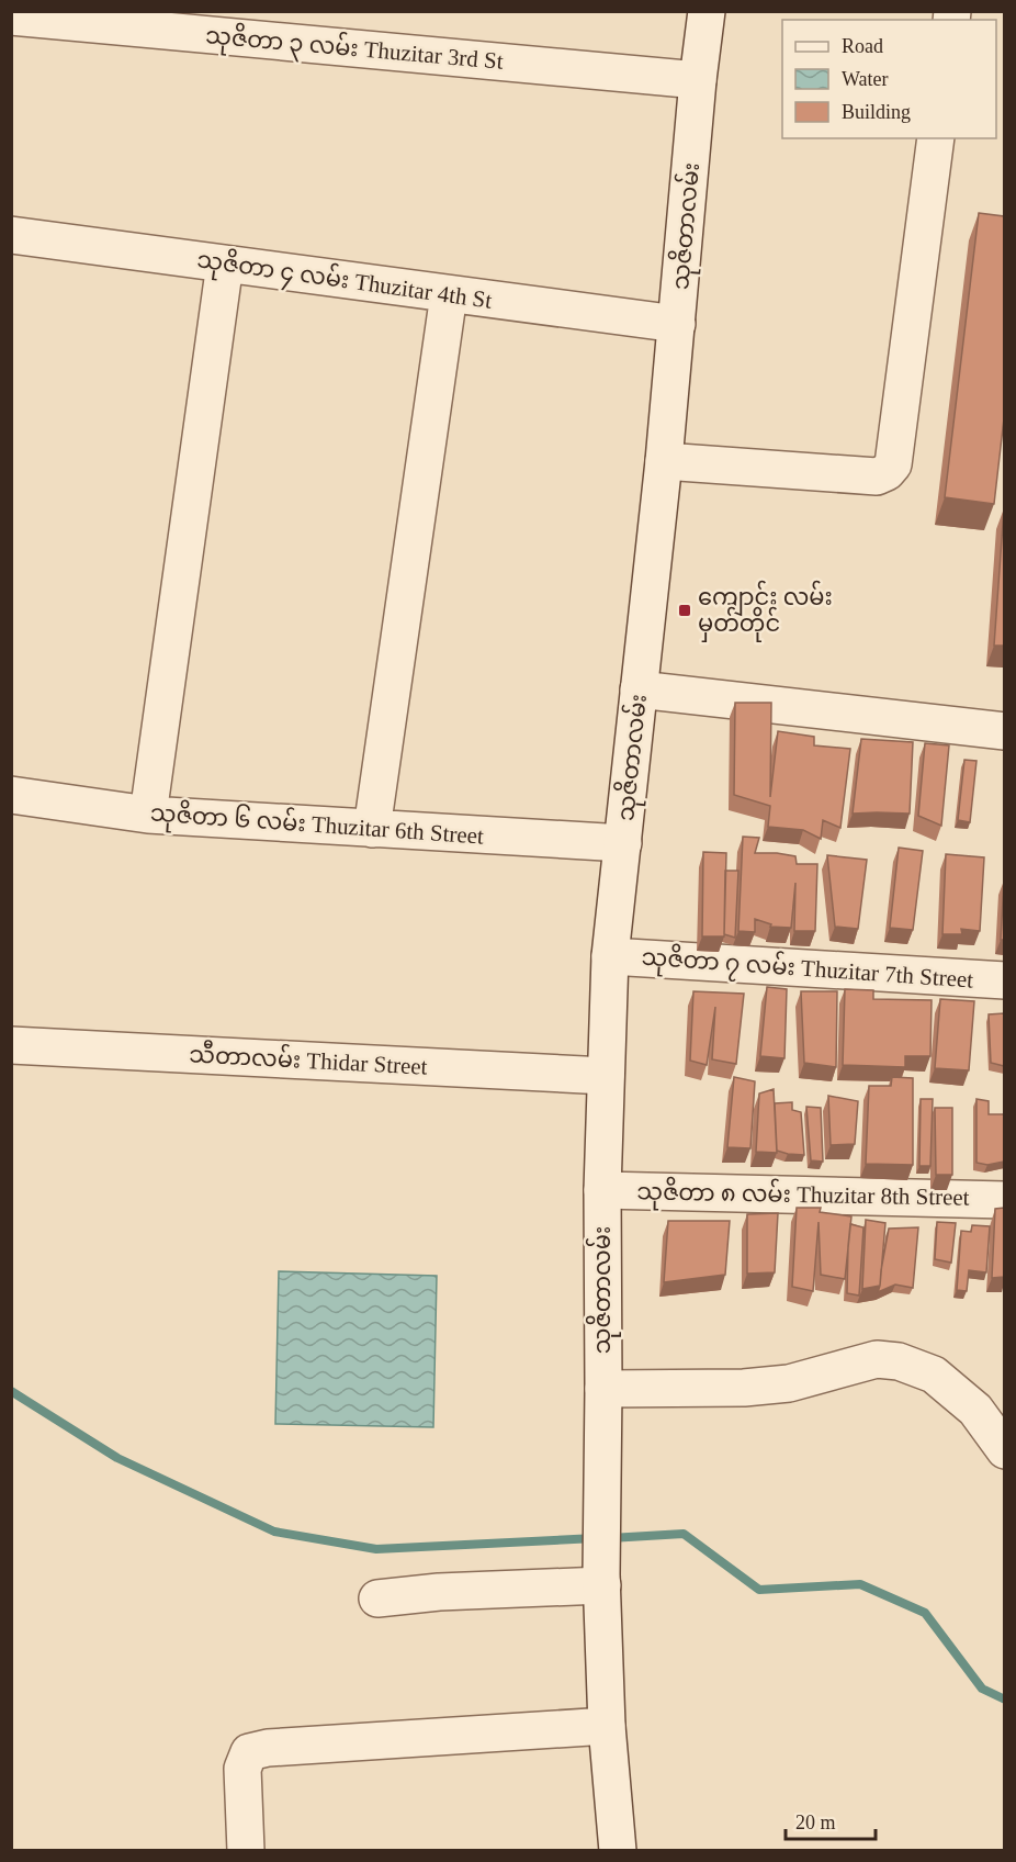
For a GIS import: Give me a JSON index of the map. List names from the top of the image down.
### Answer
{
  "streets": {
    "street": [
      "သုဇိတာ ၃ လမ်း Thuzitar 3rd St",
      "သုဇိတာလမ်း",
      "သုဇိတာ ၄ လမ်း Thuzitar 4th St",
      "သုဇိတာ ၆ လမ်း Thuzitar 6th Street",
      "သုဇိတာ ၇ လမ်း Thuzitar 7th Street",
      "သီတာလမ်း Thidar Street",
      "သုဇိတာ ၈ လမ်း Thuzitar 8th Street"
    ]
  },
  "crossings": [
    ["သုဇိတာ ၃ လမ်း Thuzitar 3rd St", "သုဇိတာလမ်း"],
    ["သုဇိတာလမ်း", "သုဇိတာ ၄ လမ်း Thuzitar 4th St"],
    ["သုဇိတာလမ်း", "သုဇိတာ ၆ လမ်း Thuzitar 6th Street"],
    ["သုဇိတာလမ်း", "သုဇိတာ ၇ လမ်း Thuzitar 7th Street"],
    ["သုဇိတာလမ်း", "သီတာလမ်း Thidar Street"],
    ["သုဇိတာလမ်း", "သုဇိတာ ၈ လမ်း Thuzitar 8th Street"]
  ],
  "places": {
    "transit": ["ကျောင်း လမ်း မှတ်တိုင်"]
  },
  "legend": ["Road", "Water", "Building"],
  "scale_bar": "20 m"
}
